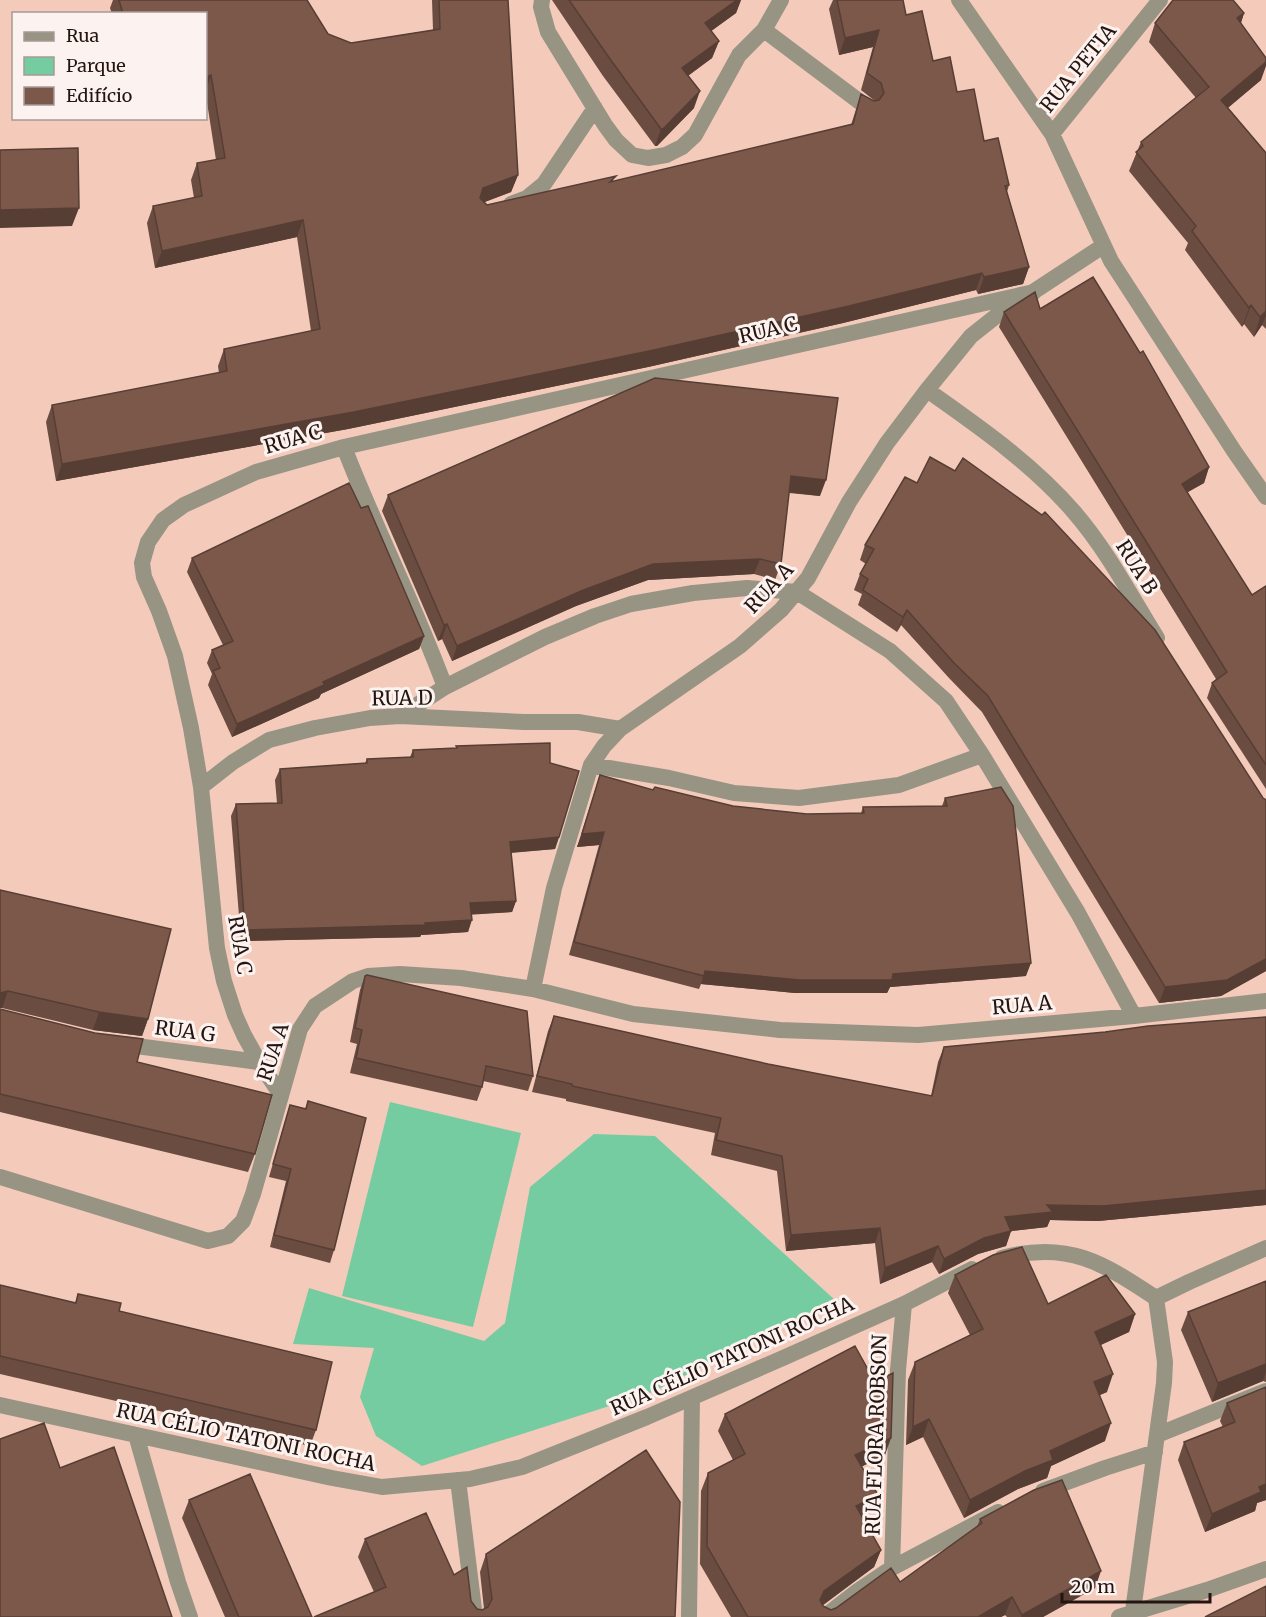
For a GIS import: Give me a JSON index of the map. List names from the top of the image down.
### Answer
{
  "streets": {
    "street": [
      "RUA PETIA",
      "RUA C",
      "RUA B",
      "RUA A",
      "RUA D",
      "RUA G",
      "RUA CÉLIO TATONI ROCHA",
      "RUA FLORA ROBSON"
    ]
  },
  "crossings": [
    ["RUA C", "RUA A"],
    ["RUA C", "RUA D"],
    ["RUA C", "RUA G"],
    ["RUA B", "RUA A"],
    ["RUA A", "RUA D"],
    ["RUA CÉLIO TATONI ROCHA", "RUA FLORA ROBSON"]
  ],
  "legend": ["Rua", "Parque", "Edifício"],
  "scale_bar": "20 m"
}
